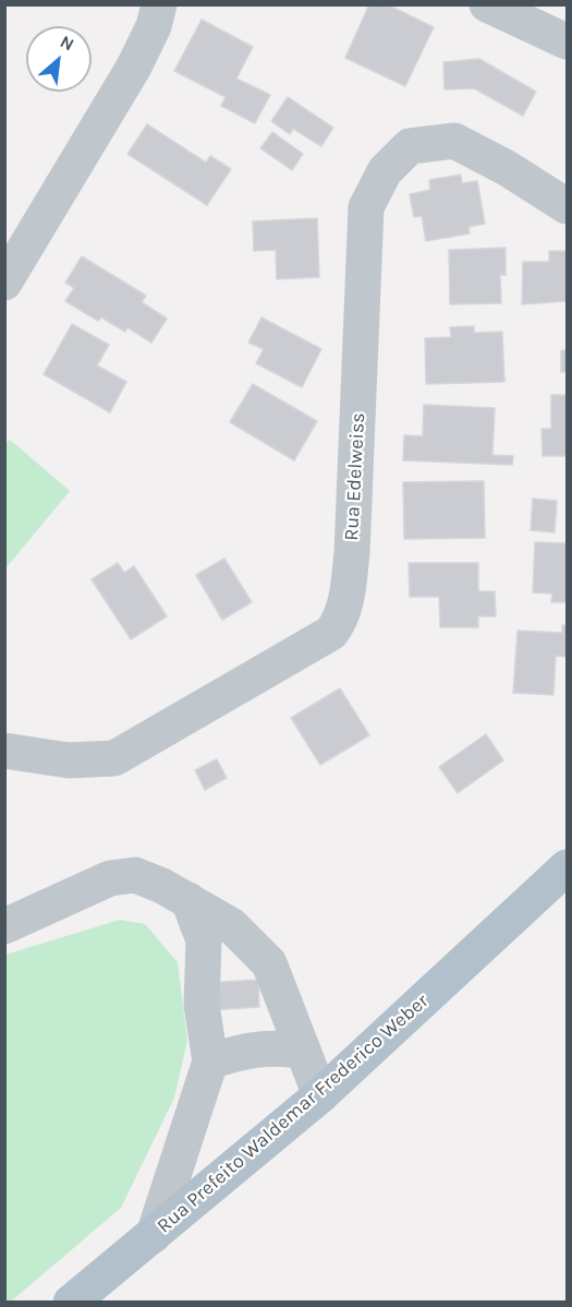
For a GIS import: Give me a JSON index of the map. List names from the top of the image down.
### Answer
{
  "streets": {
    "main road": ["Rua Prefeito Waldemar Frederico Weber"],
    "street": ["Rua Edelweiss"]
  },
  "north": "top right"
}
